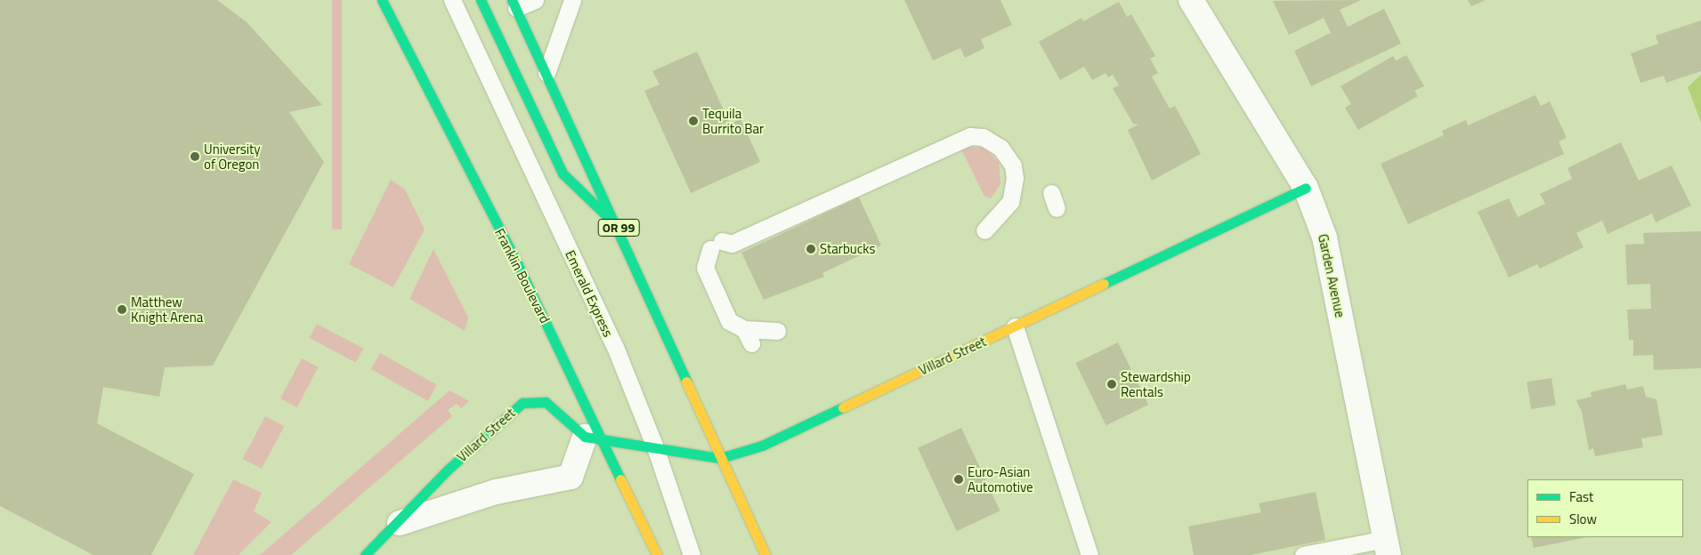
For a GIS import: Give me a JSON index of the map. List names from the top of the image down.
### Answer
{
  "streets": {
    "main road": ["OR 99", "Franklin Boulevard", "Villard Street"],
    "street": ["Garden Avenue"],
    "lane": ["Emerald Express"]
  },
  "crossings": [
    ["OR 99", "Villard Street"],
    ["Franklin Boulevard", "Villard Street"],
    ["Garden Avenue", "Villard Street"],
    ["Emerald Express", "Villard Street"]
  ],
  "places": [
    "Tequila Burrito Bar",
    "University of Oregon",
    "Starbucks",
    "Matthew Knight Arena",
    "Stewardship Rentals",
    "Euro-Asian Automotive"
  ],
  "legend": ["Fast", "Slow"]
}
